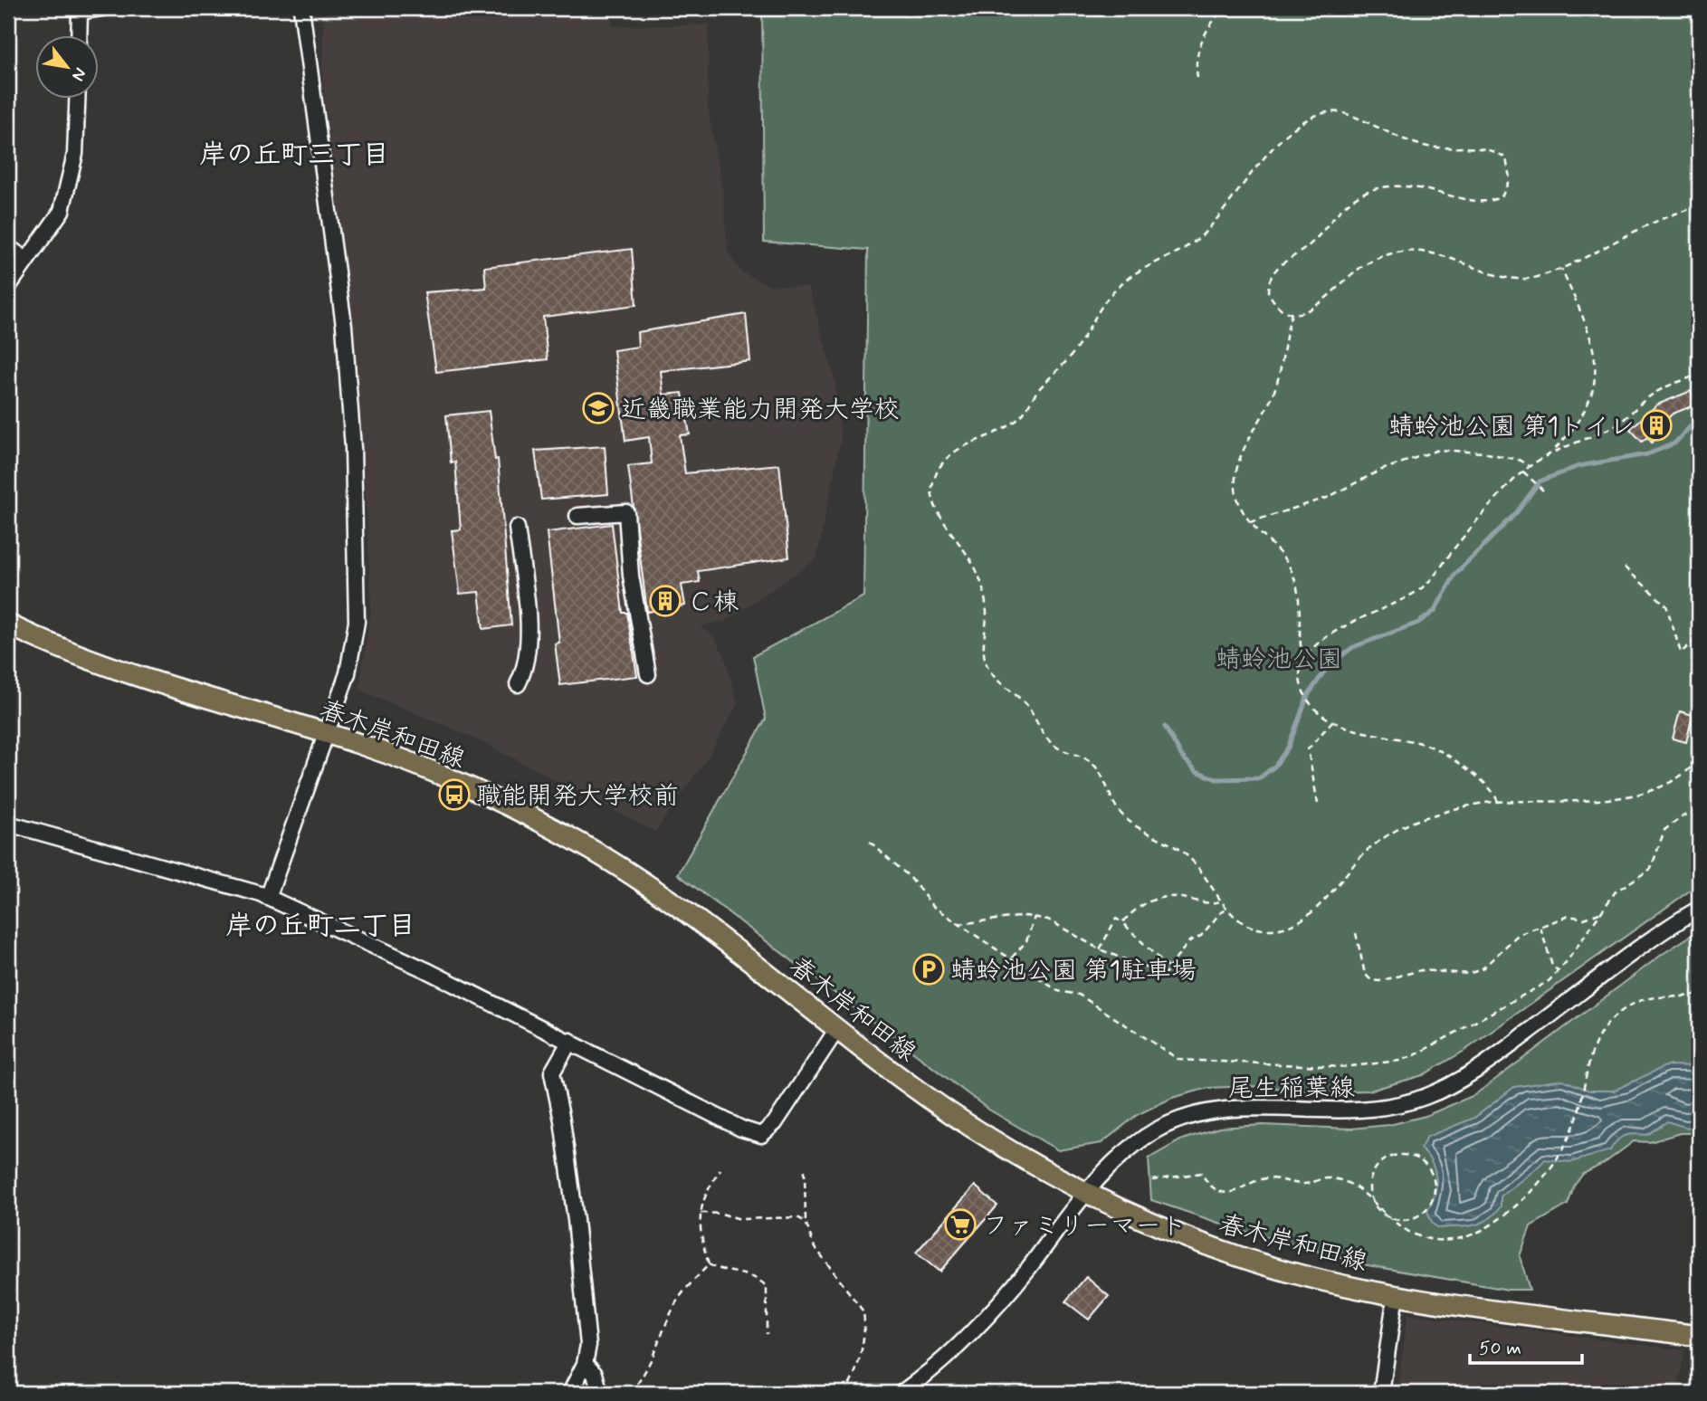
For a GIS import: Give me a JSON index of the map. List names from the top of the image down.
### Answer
{
  "streets": {
    "main road": ["春木岸和田線"],
    "street": ["尾生稲葉線"]
  },
  "crossings": [
    ["春木岸和田線", "尾生稲葉線"]
  ],
  "districts": ["岸の丘町三丁目", "岸の丘町二丁目"],
  "parks": ["蜻蛉池公園"],
  "places": {
    "school or university": ["近畿職業能力開発大学校"],
    "building": ["蜻蛉池公園 第1トイレ", "Ｃ棟"],
    "bus stop": ["職能開発大学校前"],
    "parking": ["蜻蛉池公園 第1駐車場"],
    "supermarket": ["ファミリーマート"]
  },
  "scale_bar": "50 m",
  "north": "bottom right"
}
